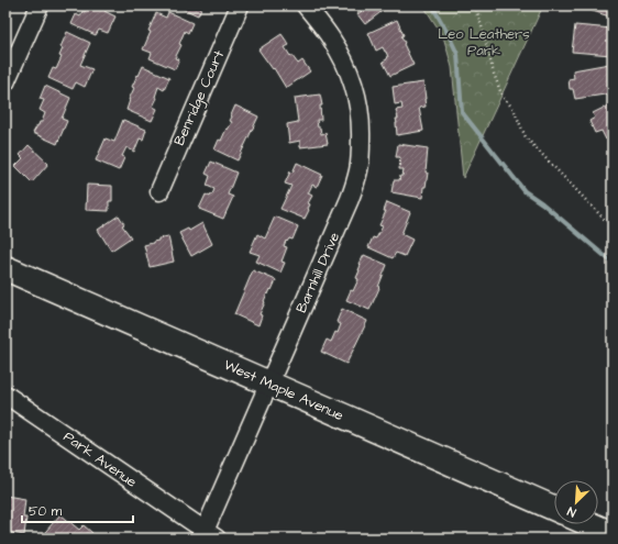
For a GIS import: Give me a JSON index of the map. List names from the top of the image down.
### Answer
{
  "streets": {
    "main road": ["West Maple Avenue"],
    "street": ["Benridge Court", "Barnhill Drive", "Park Avenue"]
  },
  "crossings": [
    ["Barnhill Drive", "West Maple Avenue"],
    ["Barnhill Drive", "Park Avenue"]
  ],
  "parks": ["Leo Leathers Park"],
  "scale_bar": "50 m",
  "north": "bottom left"
}
